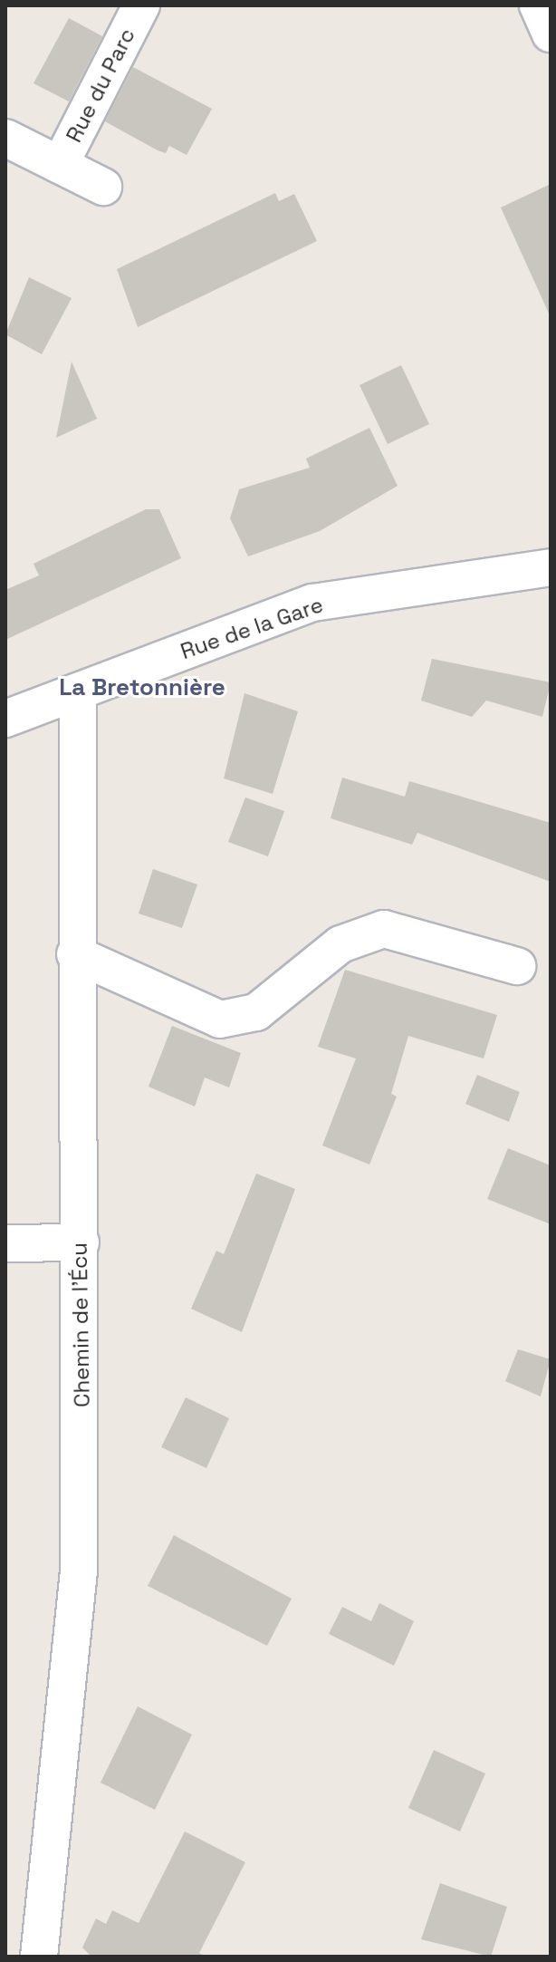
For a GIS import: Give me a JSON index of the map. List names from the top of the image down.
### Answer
{
  "streets": {
    "street": ["Rue du Parc", "Rue de la Gare", "Chemin de l'Écu"]
  },
  "crossings": [
    ["Rue de la Gare", "Chemin de l'Écu"]
  ],
  "districts": ["La Bretonnière"]
}
